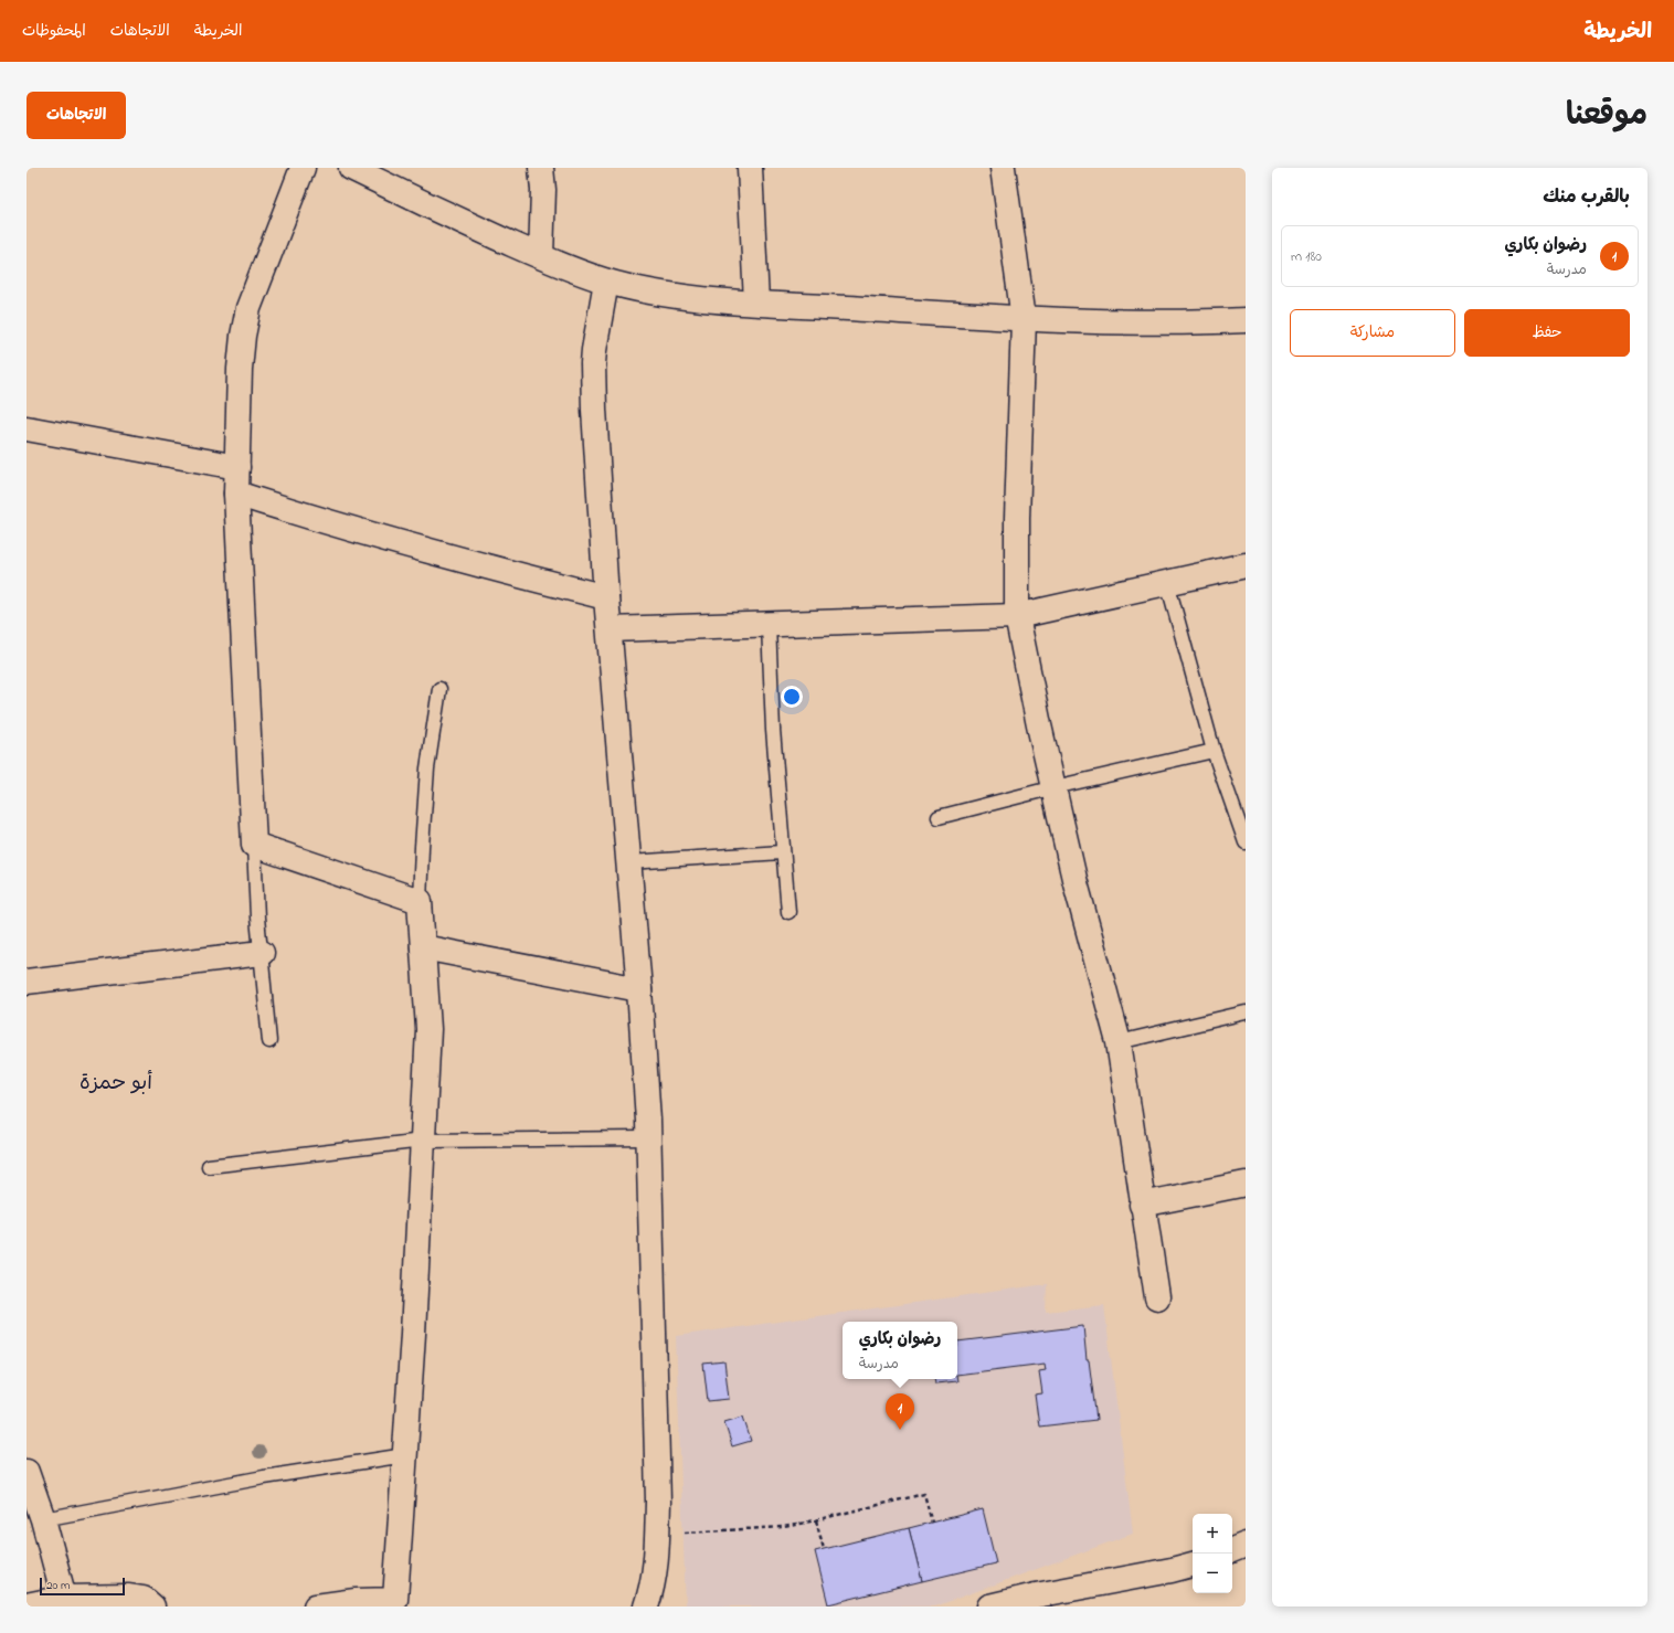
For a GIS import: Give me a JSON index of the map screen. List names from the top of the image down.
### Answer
{
  "districts": ["أبو حمزة"],
  "scale_bar": "20 m",
  "page": {
    "header": "الخريطة",
    "nav": ["الخريطة", "الاتجاهات", "المحفوظات"],
    "title": "موقعنا",
    "buttons": [
      "الاتجاهات",
      ["حفظ", "مشاركة"]
    ],
    "heading": "بالقرب منك",
    "list": [
      {
        "mark": "1",
        "name": "رضوان بكاري",
        "note": "مدرسة",
        "value": "180 m"
      }
    ],
    "popup": ["رضوان بكاري", "مدرسة"],
    "pins": "1",
    "map_buttons": ["+", "−"],
    "scale": "20 m"
  }
}
